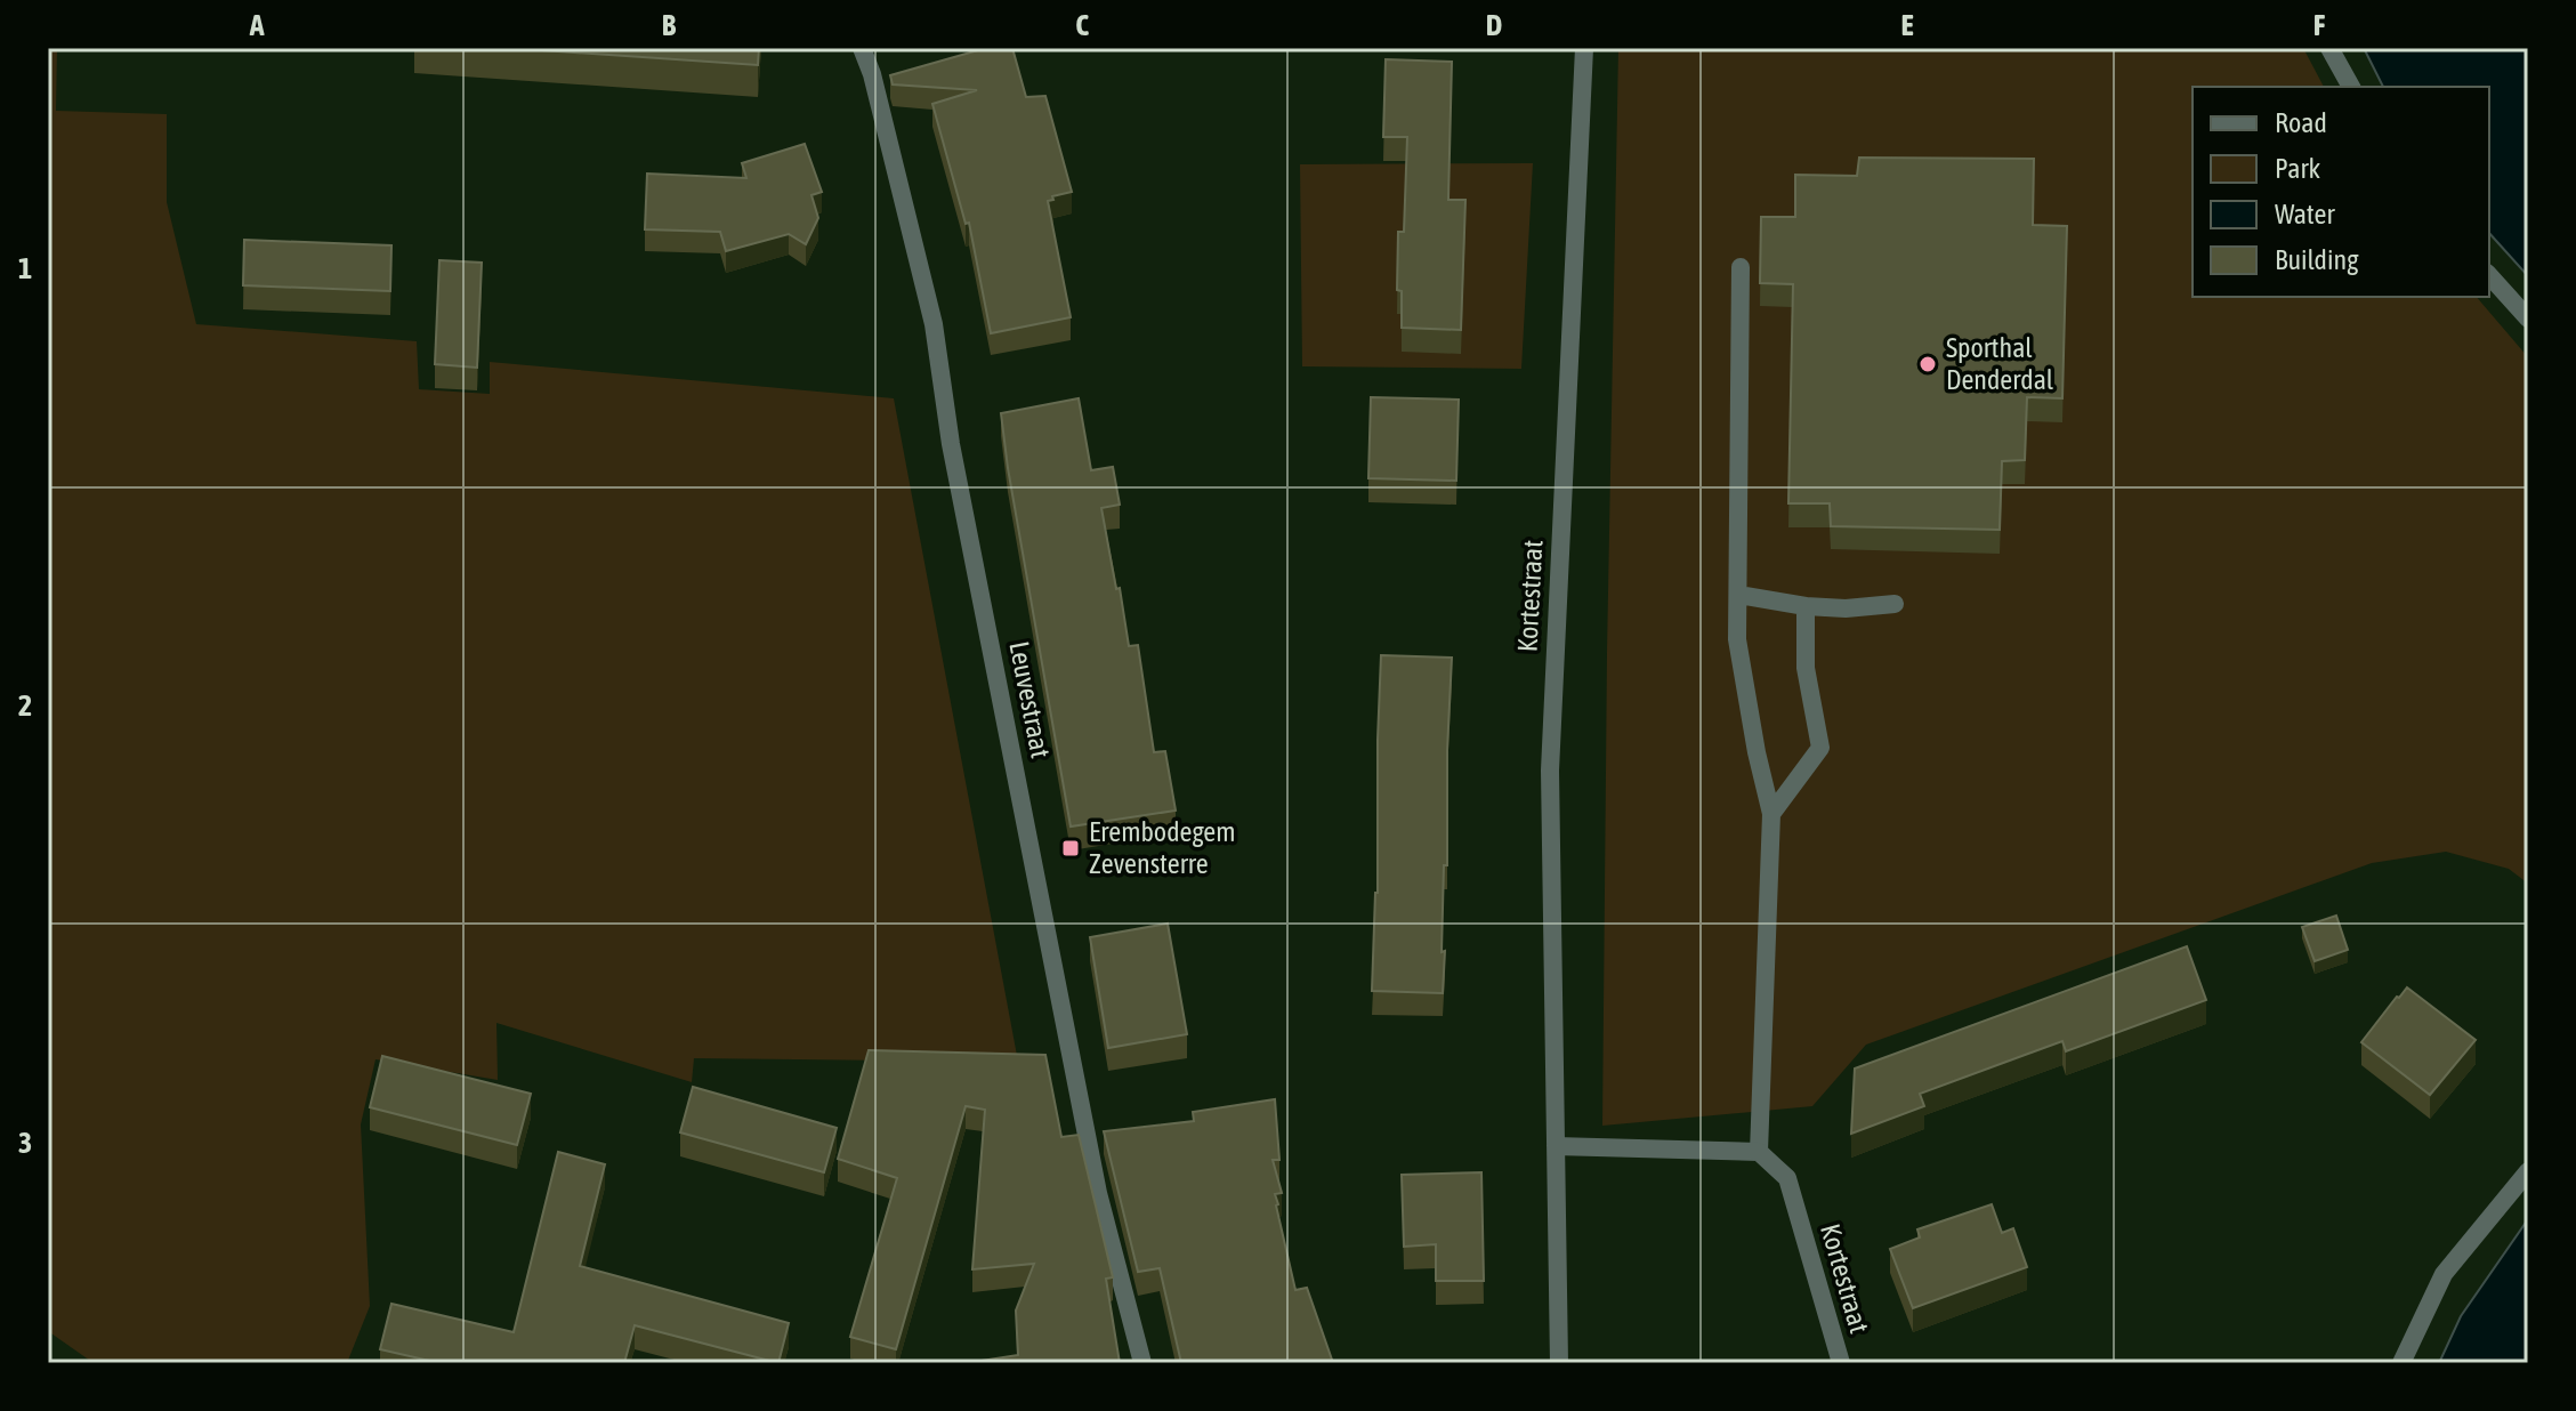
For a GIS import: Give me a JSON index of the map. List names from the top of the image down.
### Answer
{
  "streets": {
    "street": ["Kortestraat", "Leuvestraat"]
  },
  "places": {
    "other": ["Sporthal Denderdal"],
    "transit": ["Erembodegem Zevensterre"]
  },
  "legend": [
    "Road",
    "Park",
    "Water",
    "Building"
  ],
  "grid": {
    "columns": [
      "A",
      "B",
      "C",
      "D",
      "E",
      "F"
    ],
    "rows": ["1", "2", "3"]
  }
}
